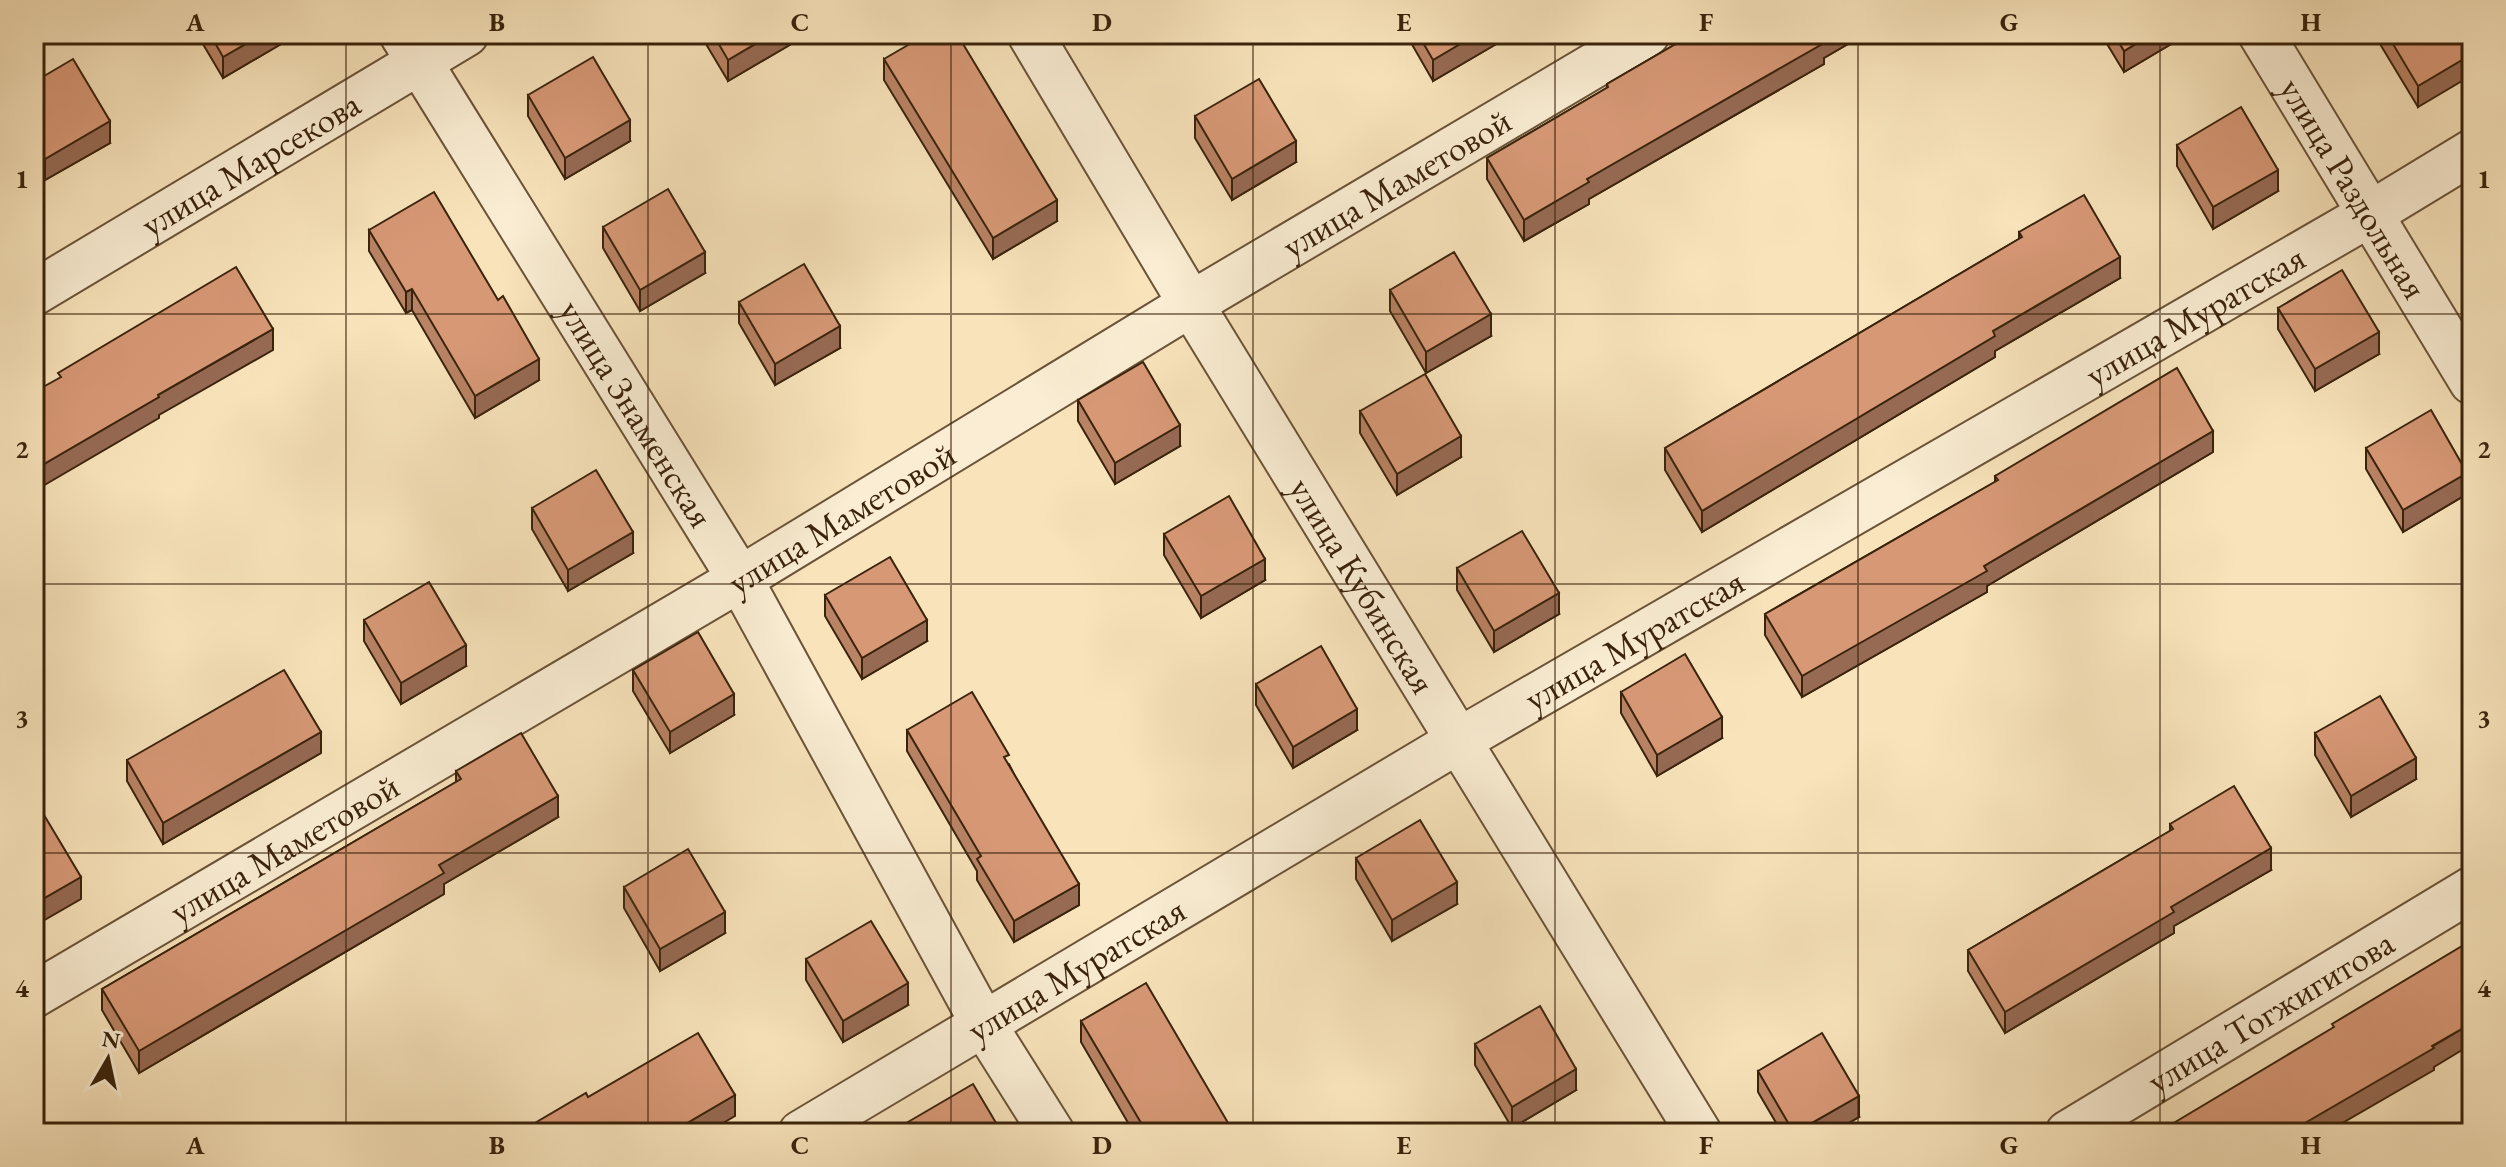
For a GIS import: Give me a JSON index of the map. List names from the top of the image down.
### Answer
{
  "streets": {
    "street": [
      "улица Марсекова",
      "улица Маметовой",
      "улица Раздольная",
      "улица Муратская",
      "улица Знаменская",
      "улица Кубинская",
      "улица Тогжигитова"
    ]
  },
  "crossings": [
    ["улица Марсекова", "улица Знаменская"],
    ["улица Маметовой", "улица Знаменская"],
    ["улица Маметовой", "улица Кубинская"],
    ["улица Раздольная", "улица Муратская"],
    ["улица Муратская", "улица Знаменская"],
    ["улица Муратская", "улица Кубинская"]
  ],
  "north": "top",
  "grid": {
    "columns": [
      "A",
      "B",
      "C",
      "D",
      "E",
      "F",
      "G",
      "H"
    ],
    "rows": [
      "1",
      "2",
      "3",
      "4"
    ]
  }
}
